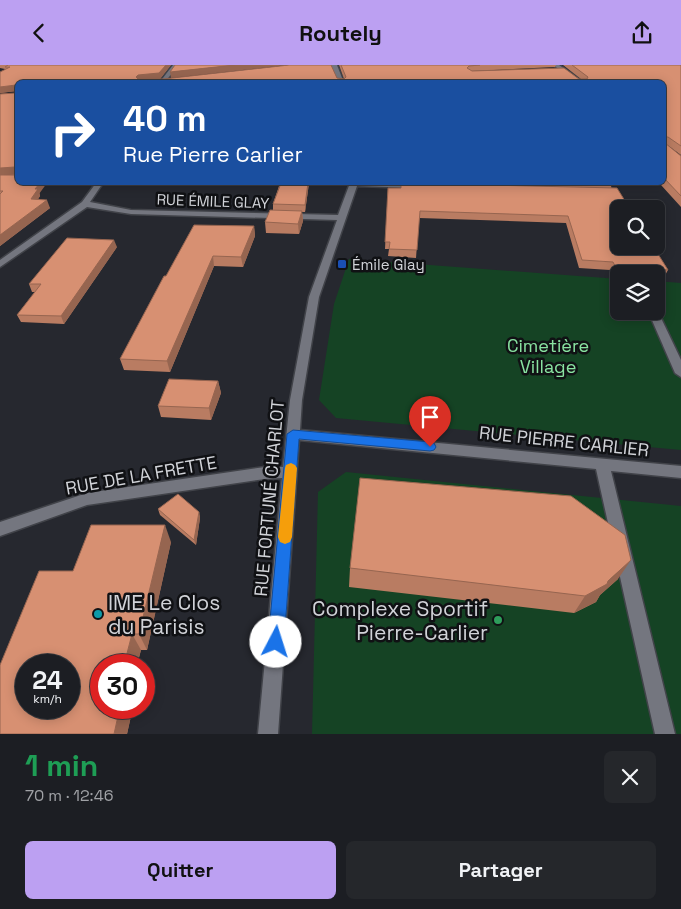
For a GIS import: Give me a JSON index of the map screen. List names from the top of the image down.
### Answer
{
  "streets": {
    "street": [
      "RUE ÉMILE GLAY",
      "RUE PIERRE CARLIER",
      "RUE DE LA FRETTE",
      "RUE FORTUNÉ CHARLOT"
    ]
  },
  "crossings": [
    ["RUE ÉMILE GLAY", "RUE FORTUNÉ CHARLOT"],
    ["RUE PIERRE CARLIER", "RUE FORTUNÉ CHARLOT"],
    ["RUE DE LA FRETTE", "RUE FORTUNÉ CHARLOT"]
  ],
  "parks": ["Cimetière Village"],
  "places": {
    "transit": ["Émile Glay"],
    "other": ["IME Le Clos du Parisis", "Complexe Sportif Pierre-Carlier"]
  },
  "page": {
    "header": "Routely",
    "turn": ["40 m", "Rue Pierre Carlier"],
    "speed": "24 km/h",
    "limit": "30",
    "heading": ["1 min", "70 m · 12:46"],
    "buttons": ["Quitter", "Partager"]
  }
}
